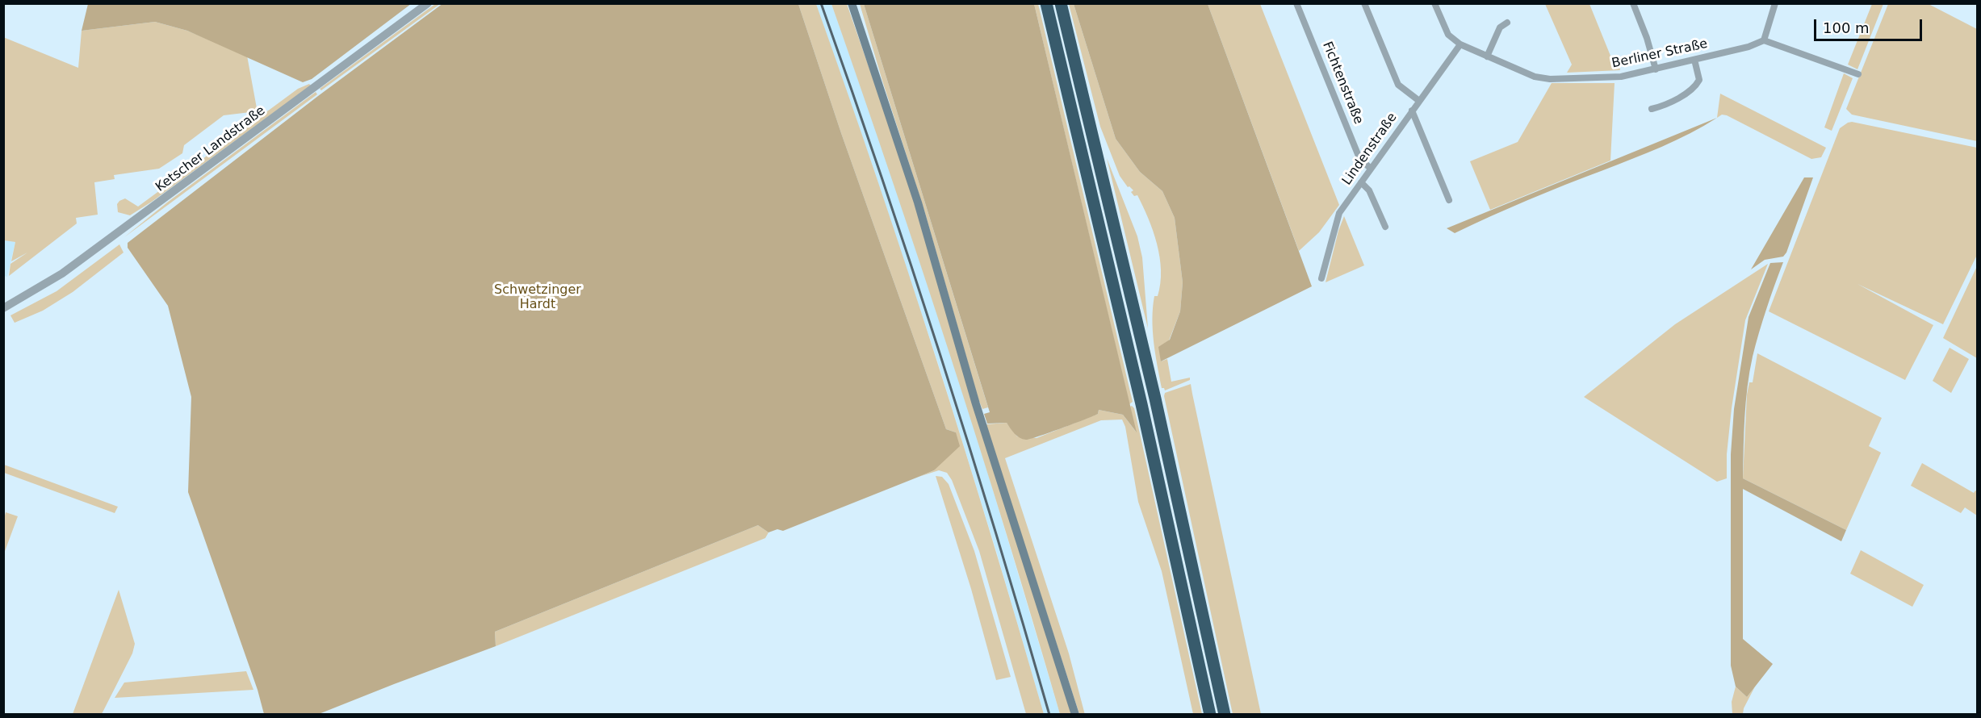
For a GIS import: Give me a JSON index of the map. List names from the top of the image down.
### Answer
{
  "streets": {
    "street": [
      "Berliner Straße",
      "Fichtenstraße",
      "Ketscher Landstraße",
      "Lindenstraße"
    ]
  },
  "crossings": [
    ["Berliner Straße", "Lindenstraße"],
    ["Fichtenstraße", "Lindenstraße"]
  ],
  "parks": ["Schwetzinger Hardt"],
  "scale_bar": "100 m"
}
